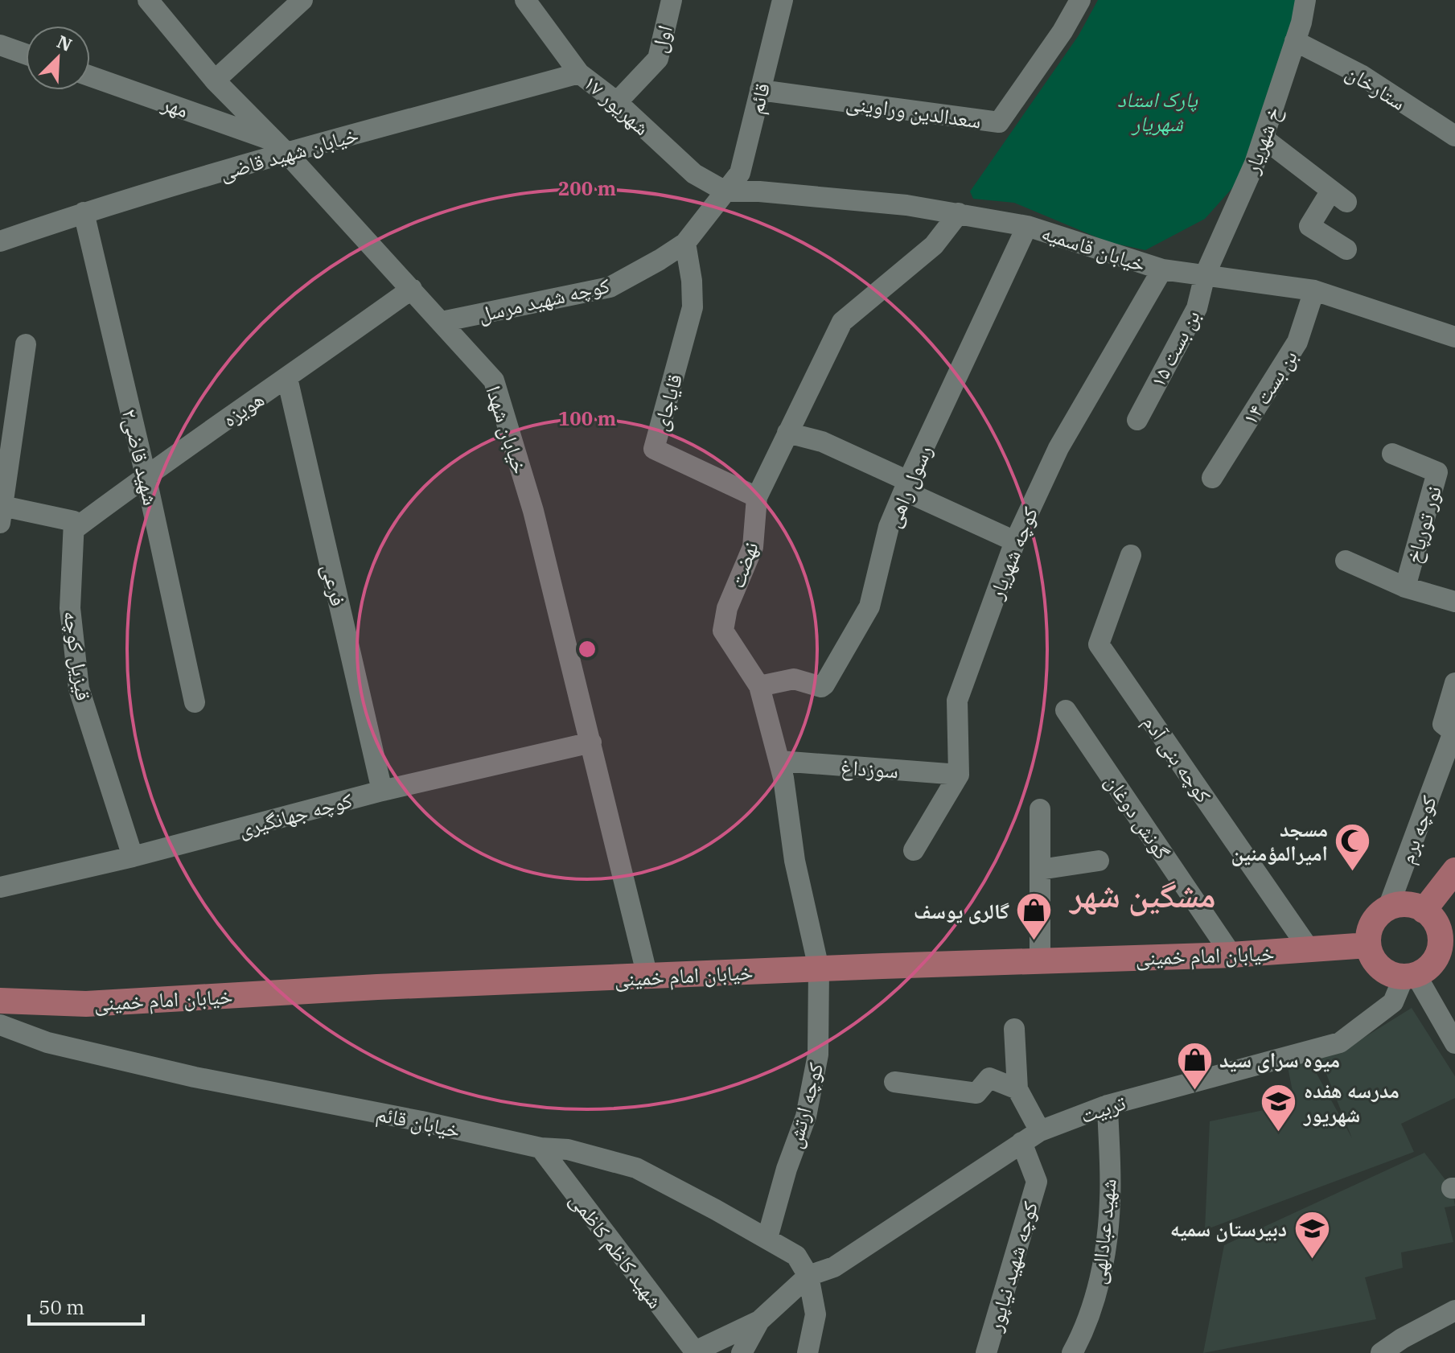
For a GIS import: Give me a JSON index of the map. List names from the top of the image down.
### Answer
{
  "streets": {
    "main road": ["خیابان امام خمینی"],
    "street": [
      "اول",
      "ستارخان",
      "قائم",
      "۱۷ شهریور",
      "مهر",
      "سعدالدین وراوینی",
      "خ شهریار",
      "خیابان شهید قاضی",
      "خیابان قاسمیه",
      "کوچه شهید مرسل",
      "بن بست ۱۵",
      "بن بست ۱۴",
      "قایاچای",
      "هویزه",
      "خیابان شهدا",
      "شهید قاضی۲",
      "رسول راهی",
      "نور تورپاخ",
      "کوچه شهریار",
      "نهضت",
      "فرعی",
      "قیزیل کوچه",
      "کوچه بنی آدم",
      "سوزداغ",
      "کوچه جهانگیری",
      "گونش دوغان",
      "کوچه برم",
      "کوچه ارتش",
      "تربیت",
      "خیابان قائم",
      "شهید عبادالهی",
      "شهید کاظم کاظمی",
      "کوچه شهید نیاپور"
    ]
  },
  "crossings": [
    ["اول", "۱۷ شهریور"],
    ["ستارخان", "خ شهریار"],
    ["قائم", "۱۷ شهریور"],
    ["قائم", "سعدالدین وراوینی"],
    ["قائم", "خیابان قاسمیه"],
    ["قائم", "کوچه شهید مرسل"],
    ["۱۷ شهریور", "خیابان شهید قاضی"],
    ["۱۷ شهریور", "خیابان قاسمیه"],
    ["۱۷ شهریور", "کوچه شهید مرسل"],
    ["مهر", "خیابان شهید قاضی"],
    ["مهر", "خیابان شهدا"],
    ["خ شهریار", "خیابان قاسمیه"],
    ["خ شهریار", "بن بست ۱۵"],
    ["خیابان شهید قاضی", "خیابان شهدا"],
    ["خیابان شهید قاضی", "شهید قاضی۲"],
    ["خیابان قاسمیه", "کوچه شهید مرسل"],
    ["خیابان قاسمیه", "بن بست ۱۵"],
    ["خیابان قاسمیه", "بن بست ۱۴"],
    ["خیابان قاسمیه", "رسول راهی"],
    ["خیابان قاسمیه", "کوچه شهریار"],
    ["خیابان قاسمیه", "نهضت"],
    ["کوچه شهید مرسل", "قایاچای"],
    ["کوچه شهید مرسل", "خیابان شهدا"],
    ["قایاچای", "نهضت"],
    ["هویزه", "خیابان شهدا"],
    ["هویزه", "شهید قاضی۲"],
    ["هویزه", "فرعی"],
    ["هویزه", "قیزیل کوچه"],
    ["خیابان شهدا", "کوچه جهانگیری"],
    ["خیابان شهدا", "خیابان امام خمینی"],
    ["رسول راهی", "نهضت"],
    ["کوچه شهریار", "سوزداغ"],
    ["نهضت", "سوزداغ"],
    ["نهضت", "خیابان امام خمینی"],
    ["نهضت", "کوچه ارتش"],
    ["فرعی", "کوچه جهانگیری"],
    ["قیزیل کوچه", "کوچه جهانگیری"],
    ["کوچه بنی آدم", "خیابان امام خمینی"],
    ["گونش دوغان", "خیابان امام خمینی"],
    ["کوچه برم", "خیابان امام خمینی"],
    ["کوچه برم", "تربیت"],
    ["خیابان امام خمینی", "کوچه ارتش"],
    ["خیابان امام خمینی", "تربیت"],
    ["کوچه ارتش", "خیابان قائم"],
    ["تربیت", "خیابان قائم"],
    ["تربیت", "شهید عبادالهی"],
    ["تربیت", "کوچه شهید نیاپور"],
    ["خیابان قائم", "شهید کاظم کاظمی"]
  ],
  "districts": ["مشگین شهر"],
  "parks": ["پارک استاد شهریار"],
  "places": {
    "mosque": ["مسجد امیرالمؤمنین"],
    "shop": ["گالری یوسف", "میوه سرای سید"],
    "school or university": ["مدرسه هفده شهریور", "دبیرستان سمیه"]
  },
  "scale_bar": "50 m",
  "north": "top right",
  "rings": ["200 m", "100 m"]
}
